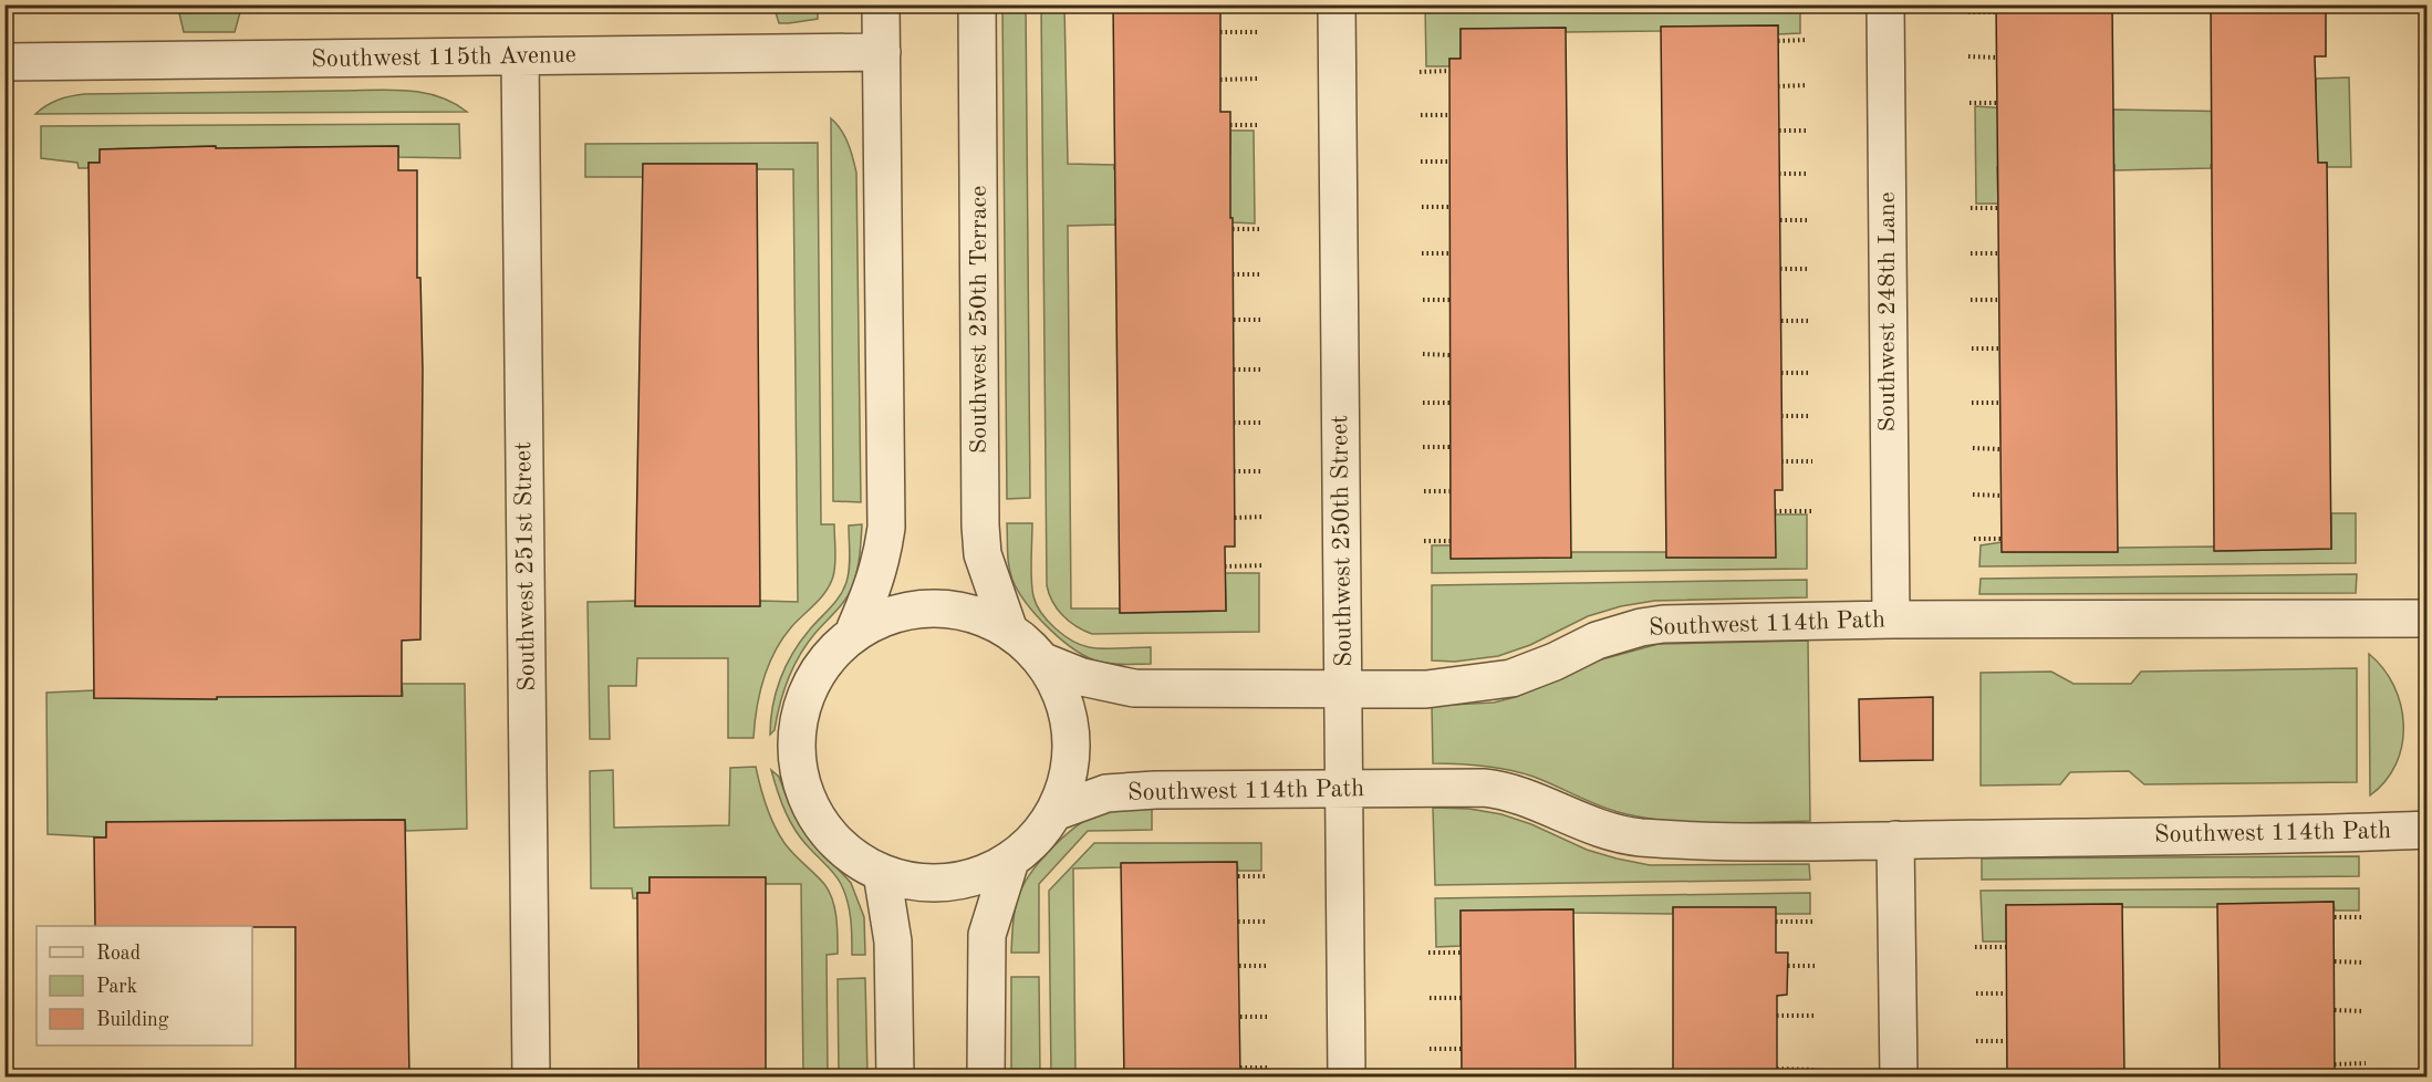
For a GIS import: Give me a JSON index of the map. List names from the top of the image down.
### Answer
{
  "streets": {
    "street": [
      "Southwest 115th Avenue",
      "Southwest 248th Lane",
      "Southwest 250th Terrace",
      "Southwest 250th Street",
      "Southwest 251st Street",
      "Southwest 114th Path"
    ]
  },
  "crossings": [
    ["Southwest 115th Avenue", "Southwest 251st Street"],
    ["Southwest 248th Lane", "Southwest 114th Path"],
    ["Southwest 250th Street", "Southwest 114th Path"]
  ],
  "legend": ["Road", "Park", "Building"]
}
